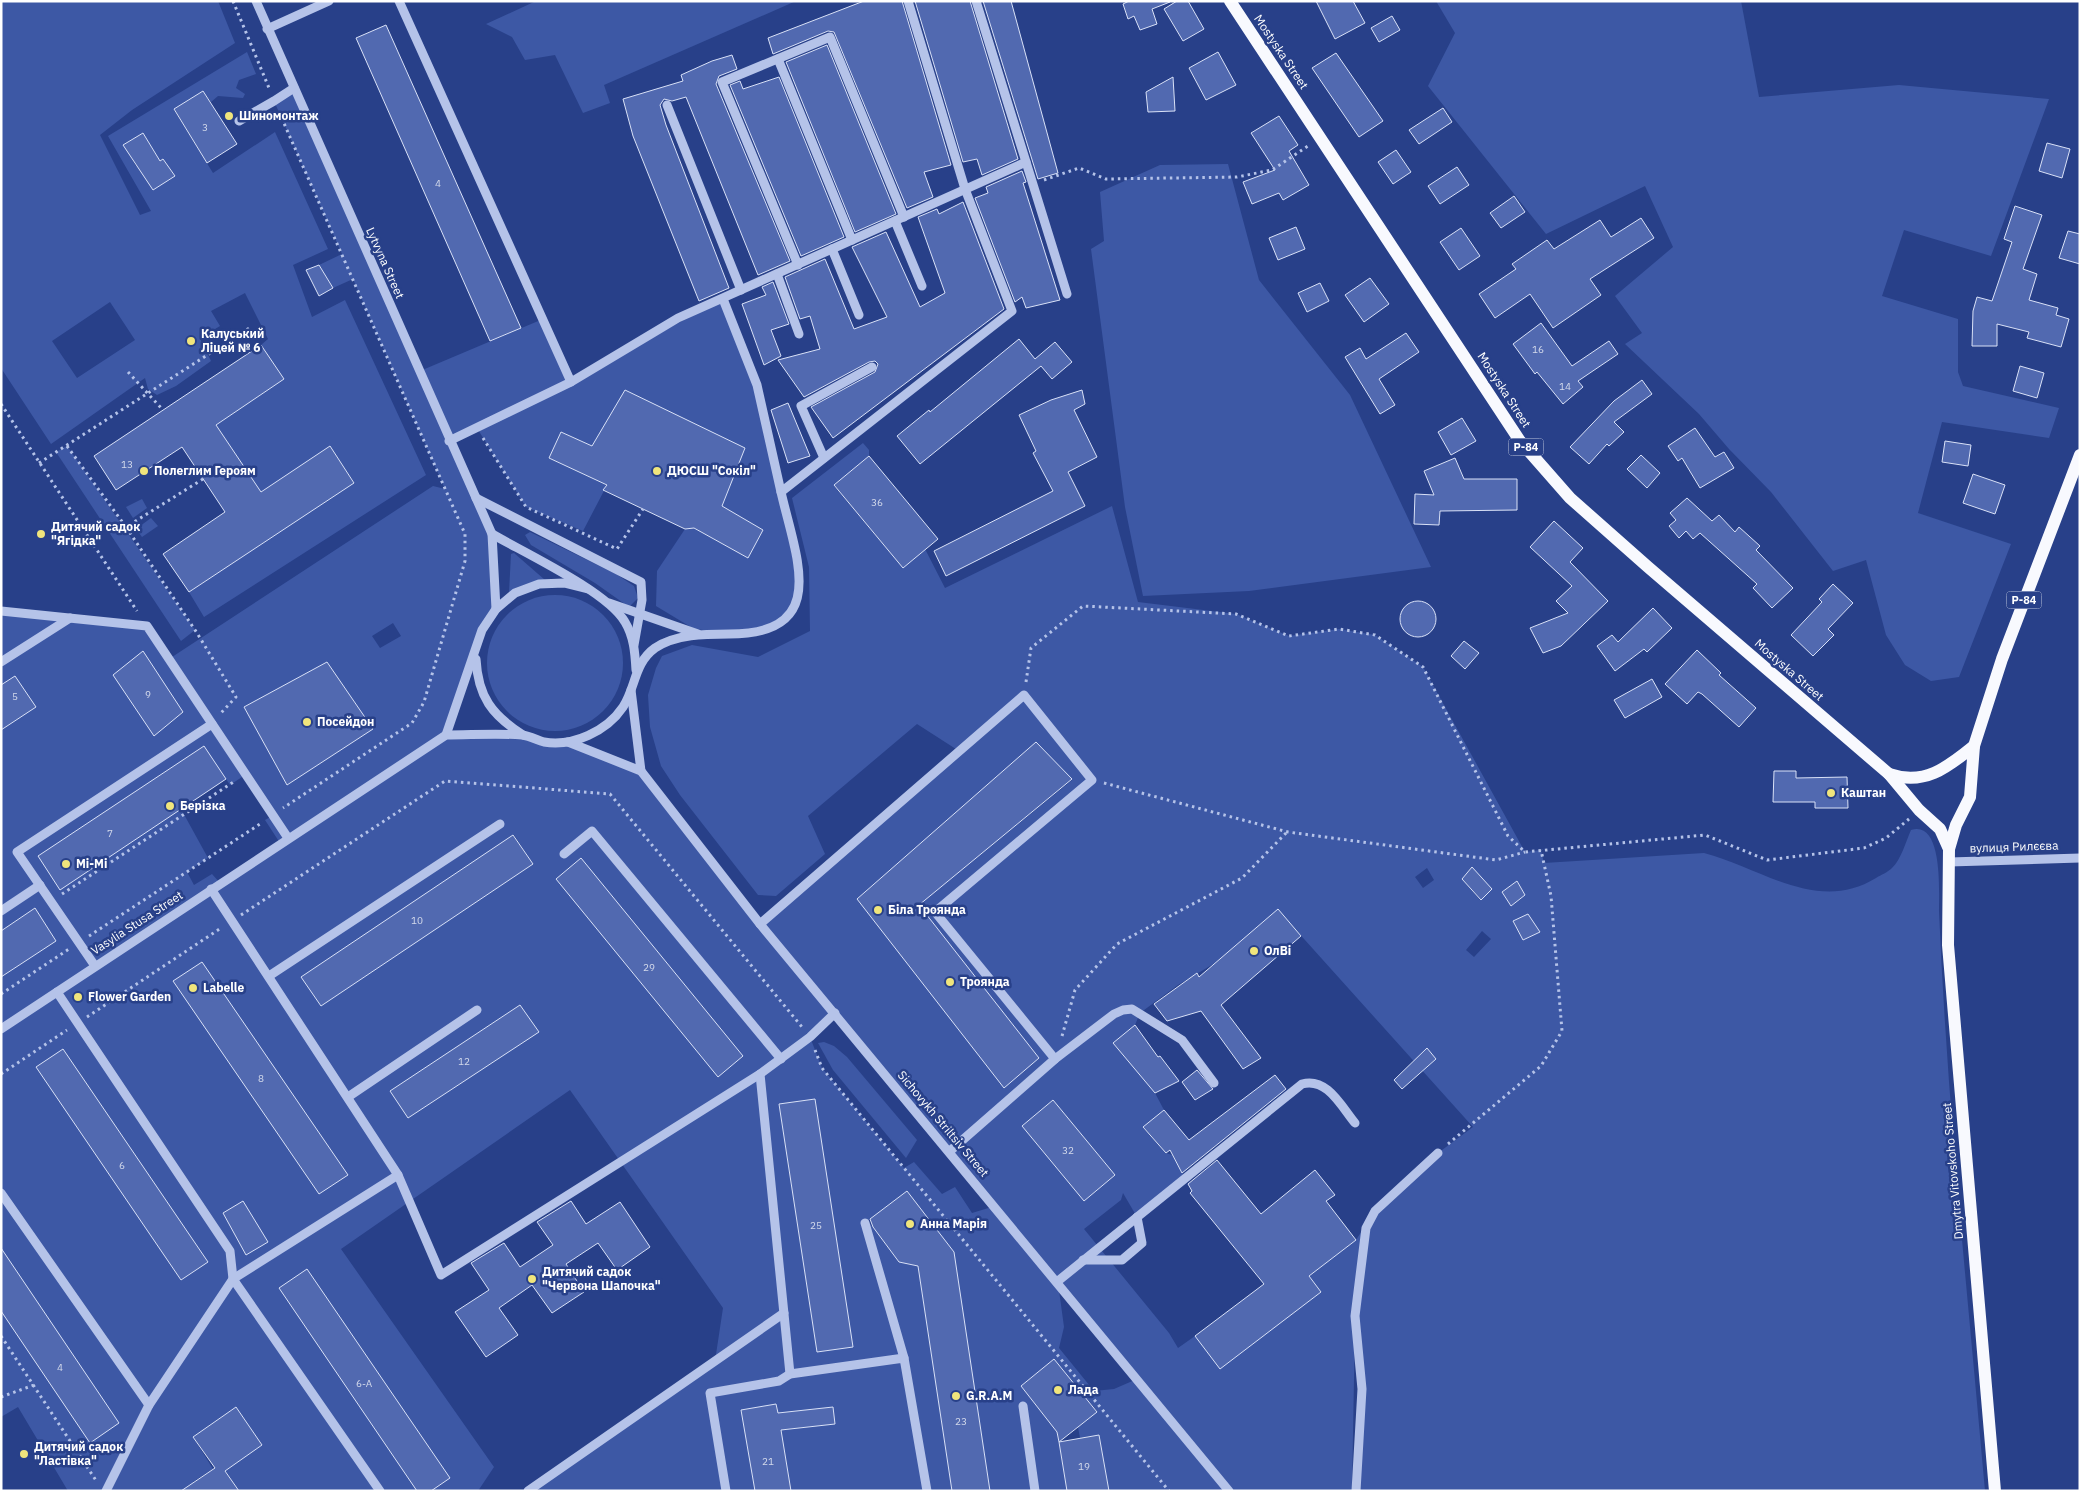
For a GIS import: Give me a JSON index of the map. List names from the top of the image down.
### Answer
{
  "streets": {
    "main road": ["Mostyska Street", "Р-84", "Dmytra Vitovskoho Street"],
    "street": [
      "Lytvyna Street",
      "вулиця Рилєєва",
      "Vasylia Stusa Street",
      "Sichovykh Striltsiv Street"
    ]
  },
  "crossings": [
    ["Mostyska Street", "Dmytra Vitovskoho Street"],
    ["Lytvyna Street", "Sichovykh Striltsiv Street"],
    ["вулиця Рилєєва", "Dmytra Vitovskoho Street"]
  ],
  "places": [
    "Шиномонтаж",
    "Калуський Ліцей № 6",
    "Полеглим Героям",
    "ДЮСШ \"Сокіл\"",
    "Дитячий садок \"Ягідка\"",
    "Посейдон",
    "Каштан",
    "Берізка",
    "Мі-Мі",
    "Біла Троянда",
    "ОлВі",
    "Троянда",
    "Labelle",
    "Flower Garden",
    "Анна Марія",
    "Дитячий садок \"Червона Шапочка\"",
    "Лада",
    "G.R.A.M",
    "Дитячий садок \"Ластівка\""
  ],
  "house_numbers": [
    "3",
    "4",
    "16",
    "14",
    "13",
    "36",
    "9",
    "5",
    "7",
    "10",
    "29",
    "12",
    "8",
    "32",
    "6",
    "25",
    "4",
    "6-А",
    "23",
    "21",
    "19"
  ]
}
